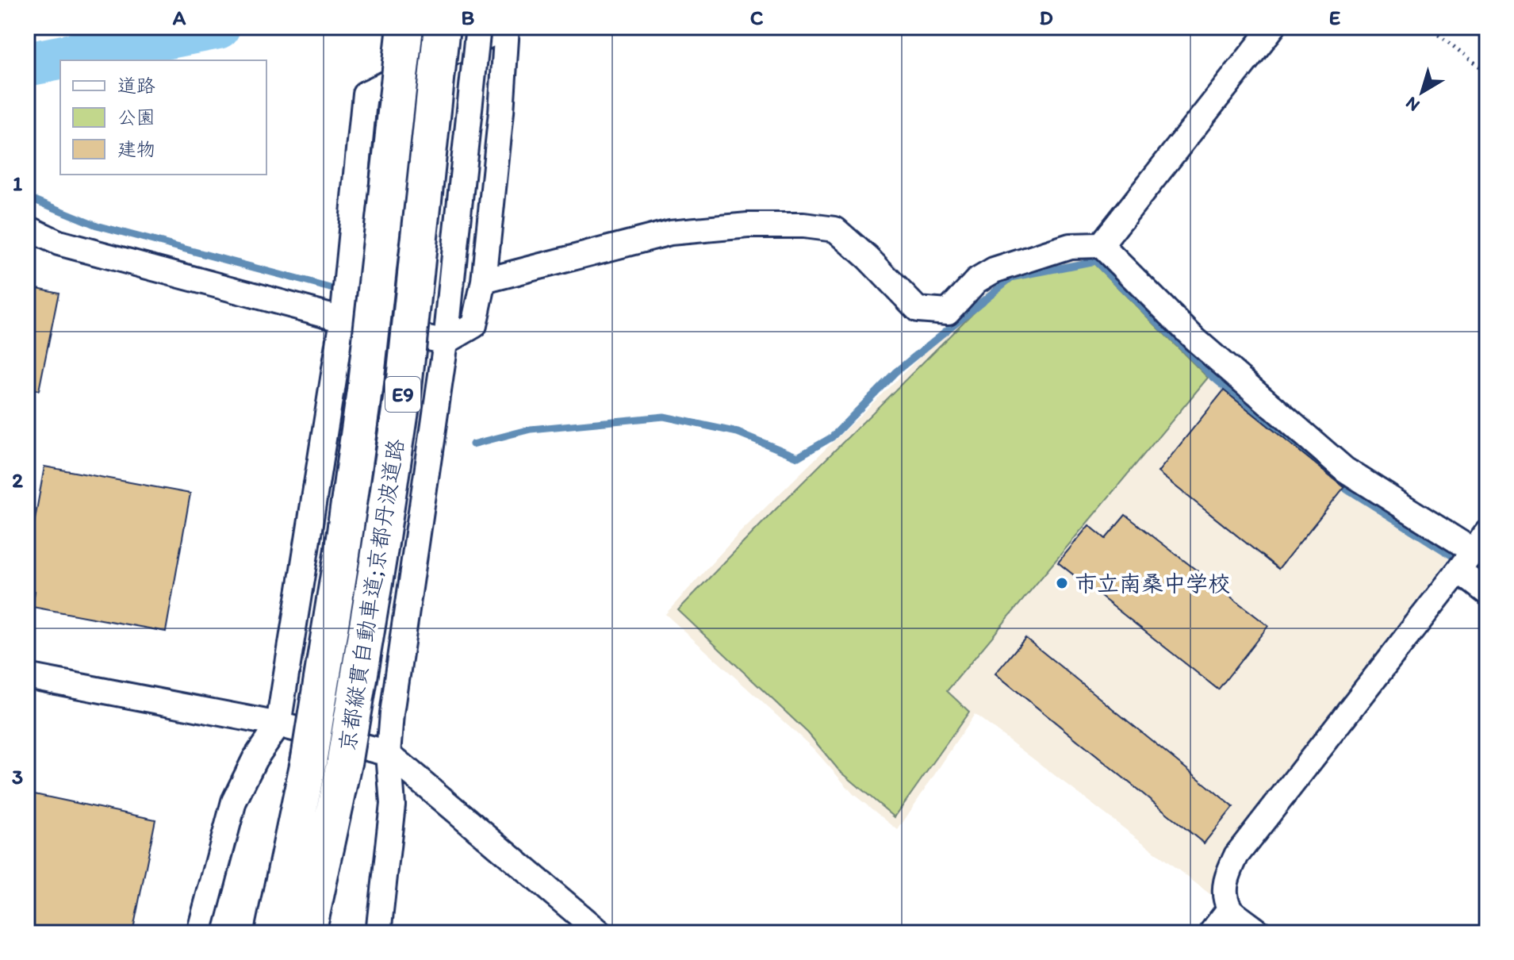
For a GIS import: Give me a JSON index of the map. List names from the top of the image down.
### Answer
{
  "streets": {
    "highway": ["E9", "京都縦貫自動車道;京都丹波道路"]
  },
  "places": ["市立南桑中学校"],
  "legend": ["道路", "公園", "建物"],
  "north": "bottom left",
  "grid": {
    "columns": [
      "A",
      "B",
      "C",
      "D",
      "E"
    ],
    "rows": ["1", "2", "3"]
  }
}
